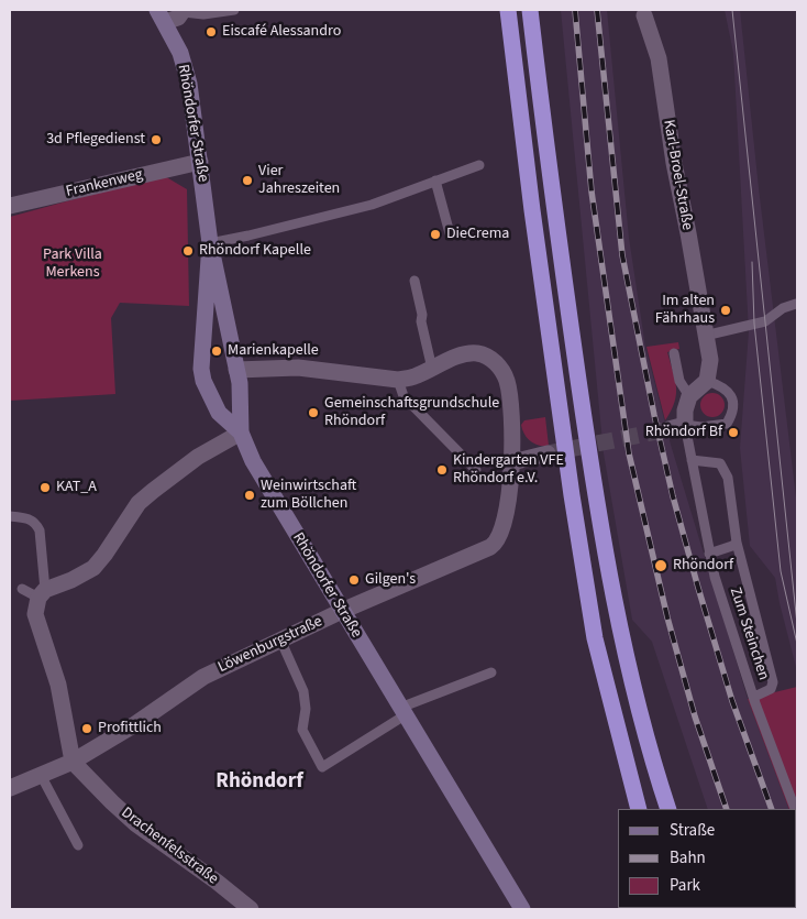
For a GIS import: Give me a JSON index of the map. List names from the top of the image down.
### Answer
{
  "streets": {
    "main road": ["Rhöndorfer Straße"],
    "street": [
      "Karl-Broel-Straße",
      "Frankenweg",
      "Löwenburgstraße",
      "Drachenfelsstraße"
    ],
    "lane": ["Zum Steinchen"]
  },
  "crossings": [
    ["Rhöndorfer Straße", "Frankenweg"],
    ["Rhöndorfer Straße", "Löwenburgstraße"],
    ["Löwenburgstraße", "Drachenfelsstraße"]
  ],
  "districts": ["Rhöndorf"],
  "parks": ["Park Villa Merkens"],
  "places": [
    "Eiscafé Alessandro",
    "3d Pflegedienst",
    "Vier Jahreszeiten",
    "DieCrema",
    "Rhöndorf Kapelle",
    "Im alten Fährhaus",
    "Marienkapelle",
    "Gemeinschaftsgrundschule Rhöndorf",
    "Rhöndorf Bf",
    "Kindergarten VFE Rhöndorf e.V.",
    "KAT_A",
    "Weinwirtschaft zum Böllchen",
    "Rhöndorf",
    "Gilgen's",
    "Profittlich"
  ],
  "legend": ["Straße", "Bahn", "Park"]
}
